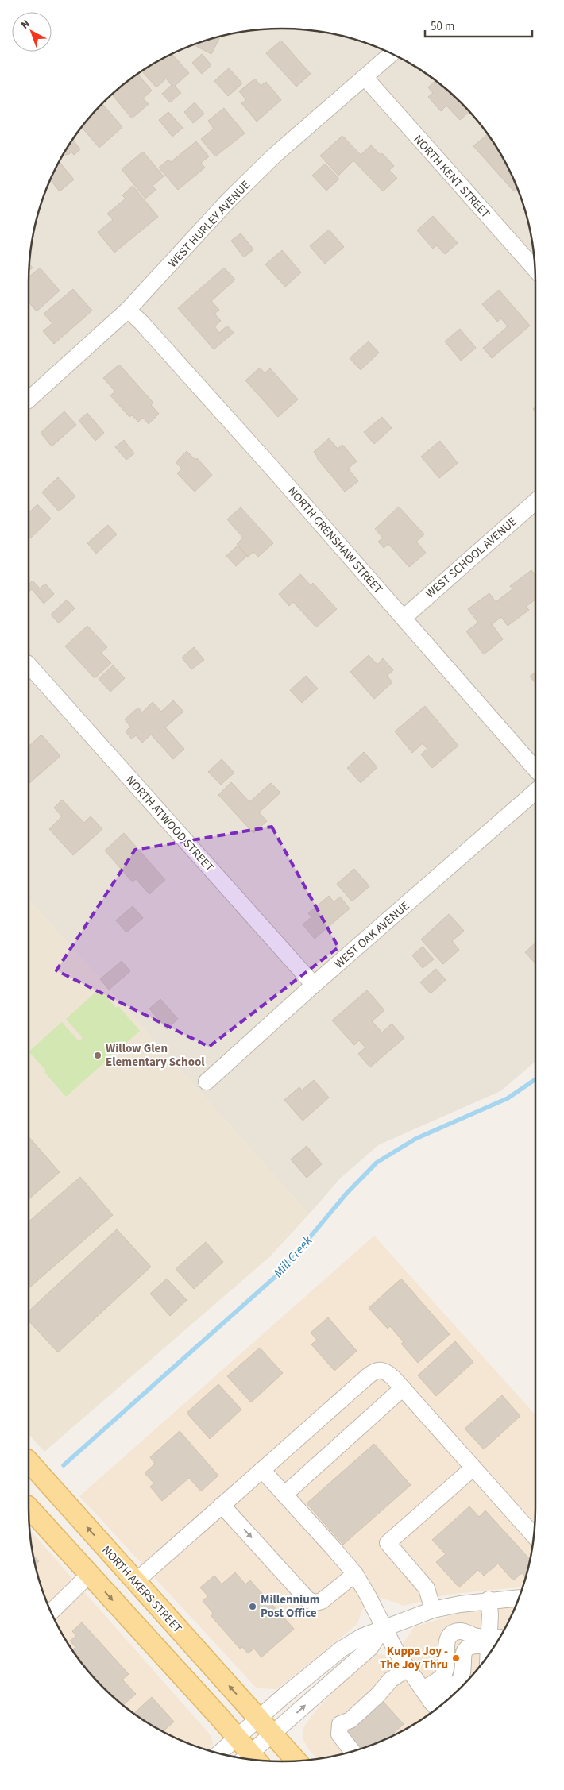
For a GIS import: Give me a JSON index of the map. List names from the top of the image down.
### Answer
{
  "streets": {
    "main road": ["NORTH AKERS STREET"],
    "street": [
      "NORTH KENT STREET",
      "WEST HURLEY AVENUE",
      "NORTH CRENSHAW STREET",
      "WEST SCHOOL AVENUE",
      "NORTH ATWOOD STREET",
      "WEST OAK AVENUE"
    ]
  },
  "crossings": [
    ["NORTH KENT STREET", "WEST HURLEY AVENUE"],
    ["WEST HURLEY AVENUE", "NORTH CRENSHAW STREET"],
    ["NORTH CRENSHAW STREET", "WEST SCHOOL AVENUE"],
    ["NORTH ATWOOD STREET", "WEST OAK AVENUE"]
  ],
  "water": ["Mill Creek"],
  "places": ["Willow Glen Elementary School", "Millennium Post Office", "Kuppa Joy - The Joy Thru"],
  "scale_bar": "50 m",
  "north": "top left"
}
